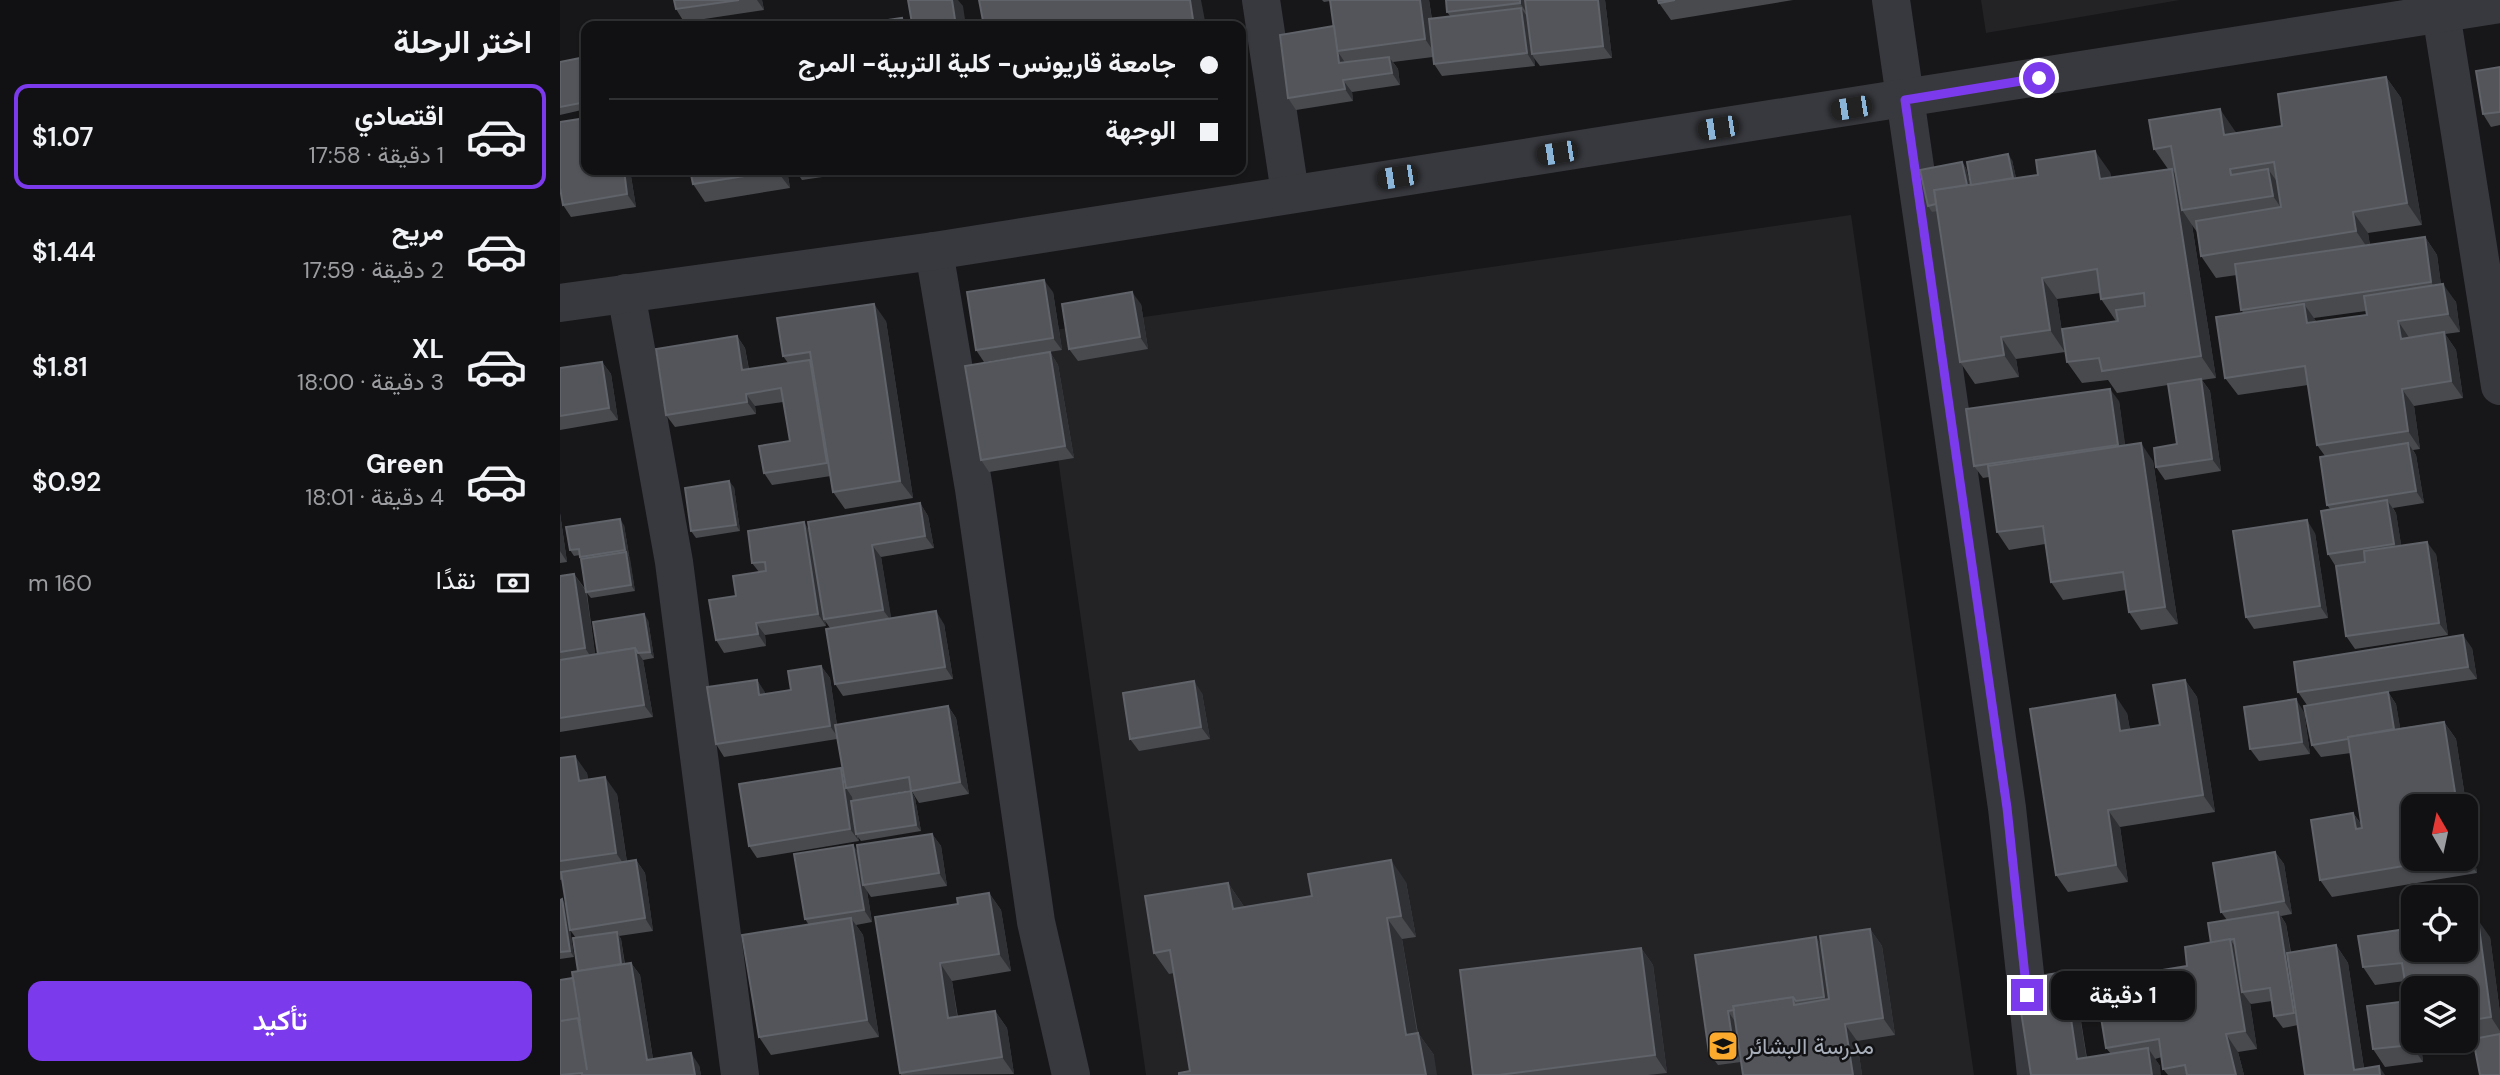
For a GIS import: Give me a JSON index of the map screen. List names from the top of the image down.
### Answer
{
  "places": {
    "school or university": ["مدرسة البشائر"]
  },
  "north": "top",
  "page": {
    "heading": "اختر الرحلة",
    "banner": ["جامعة قاريونس- كلية التربية- المرج", "الوجهة"],
    "list": [
      {
        "name": "اقتصادي",
        "note": "1 دقيقة · 17:58",
        "value": "$1.07"
      },
      {
        "name": "مريح",
        "note": "2 دقيقة · 17:59",
        "value": "$1.44"
      },
      {
        "name": "XL",
        "note": "3 دقيقة · 18:00",
        "value": "$1.81"
      },
      {
        "name": "Green",
        "note": "4 دقيقة · 18:01",
        "value": "$0.92"
      }
    ],
    "pay": ["نقدًا", "160 m"],
    "buttons": "تأكيد",
    "bubble": "1 دقيقة"
  }
}
